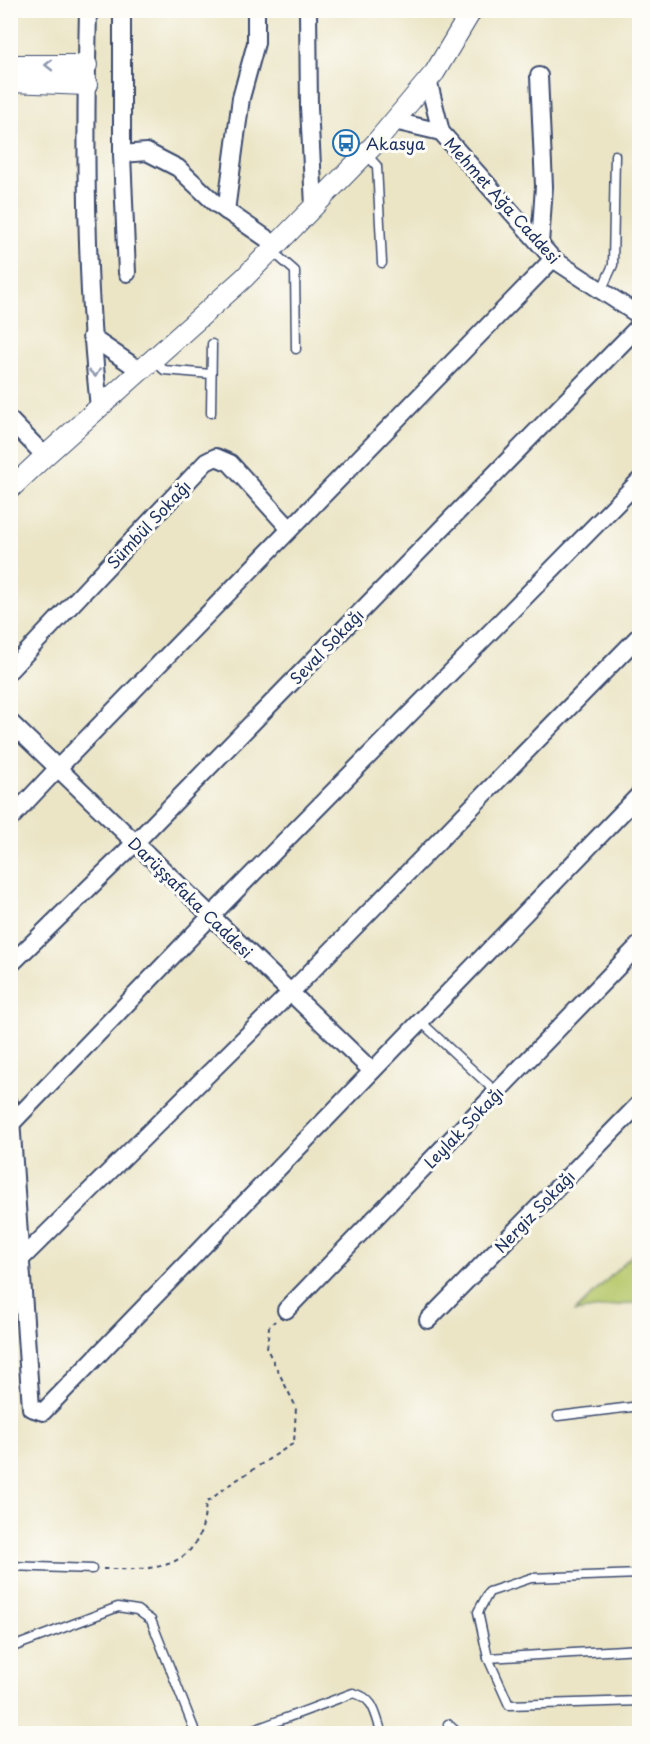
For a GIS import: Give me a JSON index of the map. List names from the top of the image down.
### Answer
{
  "streets": {
    "street": [
      "Mehmet Ağa Caddesi",
      "Sümbül Sokağı",
      "Seval Sokağı",
      "Darüşşafaka Caddesi",
      "Leylak Sokağı",
      "Nergiz Sokağı"
    ]
  },
  "crossings": [
    ["Seval Sokağı", "Darüşşafaka Caddesi"]
  ],
  "places": {
    "bus stop": ["Akasya"]
  }
}
